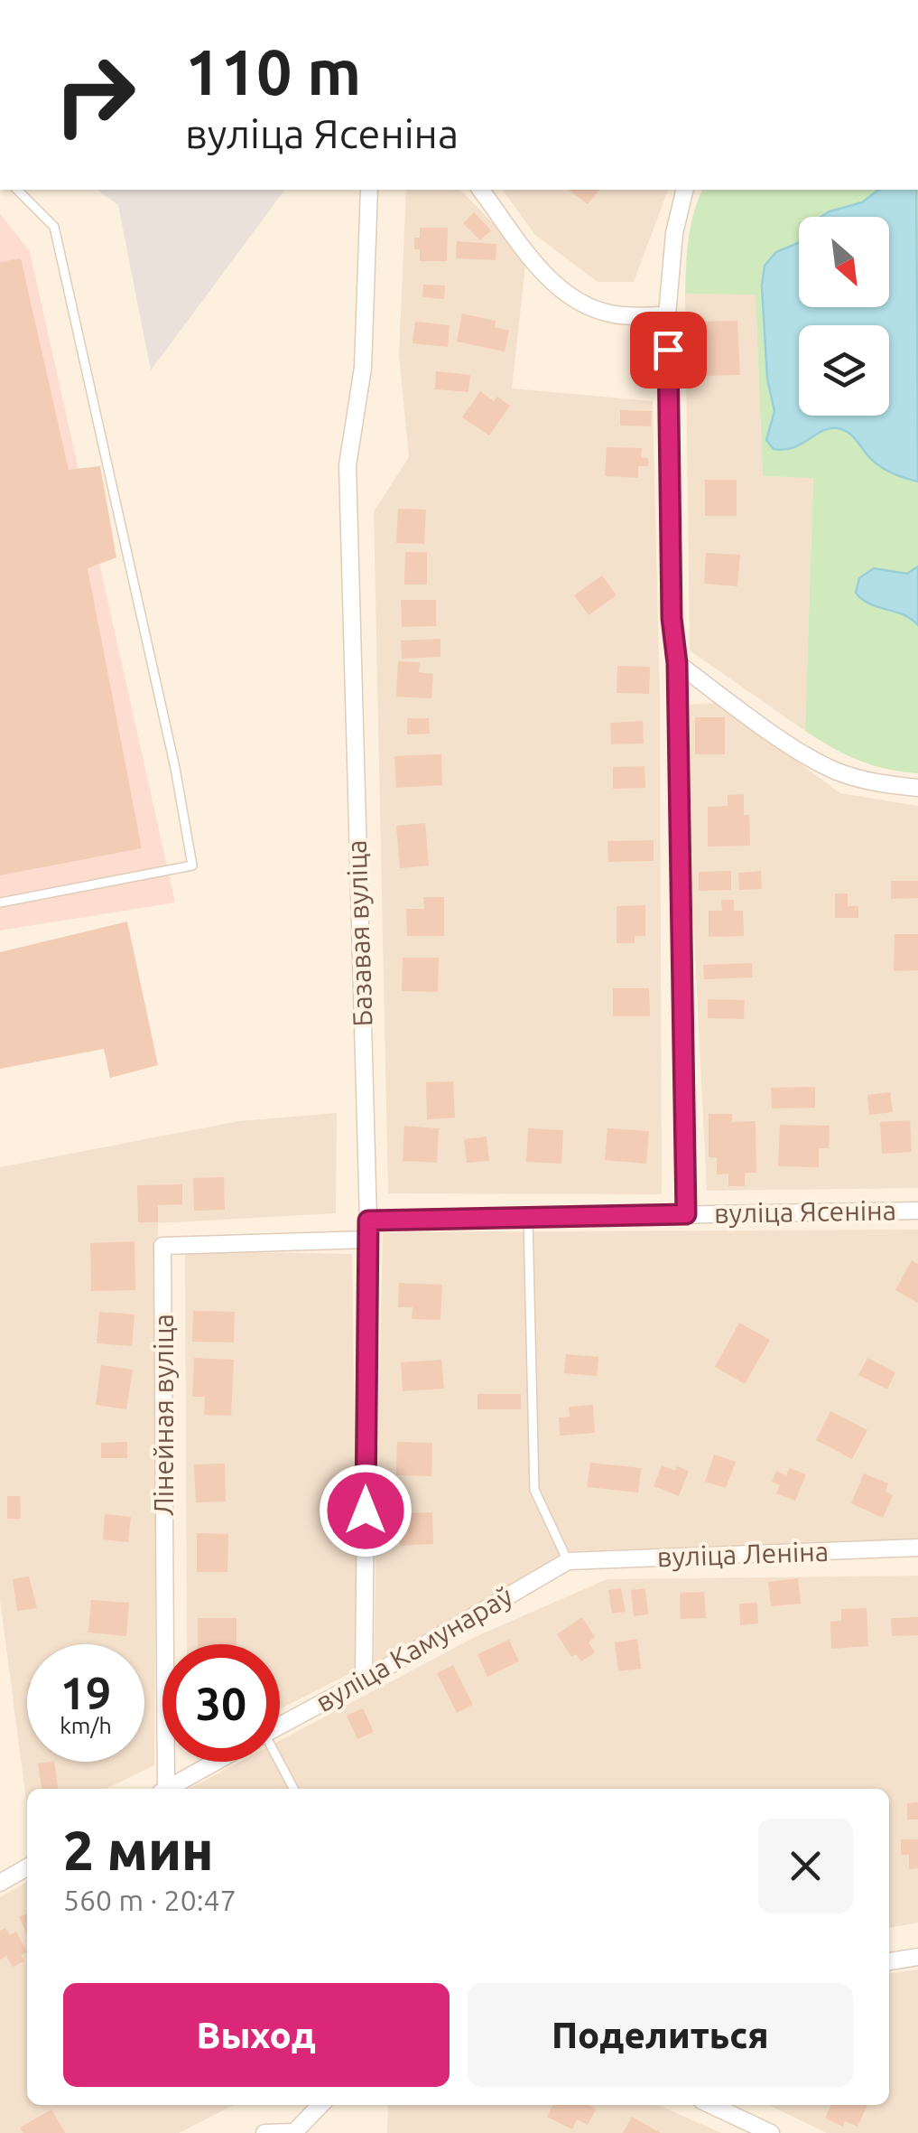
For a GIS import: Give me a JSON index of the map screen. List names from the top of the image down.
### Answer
{
  "streets": {
    "street": [
      "Базавая вуліца",
      "вуліца Ясеніна",
      "Лінейная вуліца",
      "вуліца Леніна",
      "вуліца Камунараў"
    ]
  },
  "crossings": [
    ["Базавая вуліца", "вуліца Ясеніна"],
    ["Базавая вуліца", "Лінейная вуліца"],
    ["Базавая вуліца", "вуліца Камунараў"],
    ["вуліца Леніна", "вуліца Камунараў"]
  ],
  "north": "bottom right",
  "page": {
    "turn": ["110 m", "вуліца Ясеніна"],
    "speed": "19 km/h",
    "limit": "30",
    "heading": ["2 мин", "560 m · 20:47"],
    "buttons": ["Выход", "Поделиться"]
  }
}
